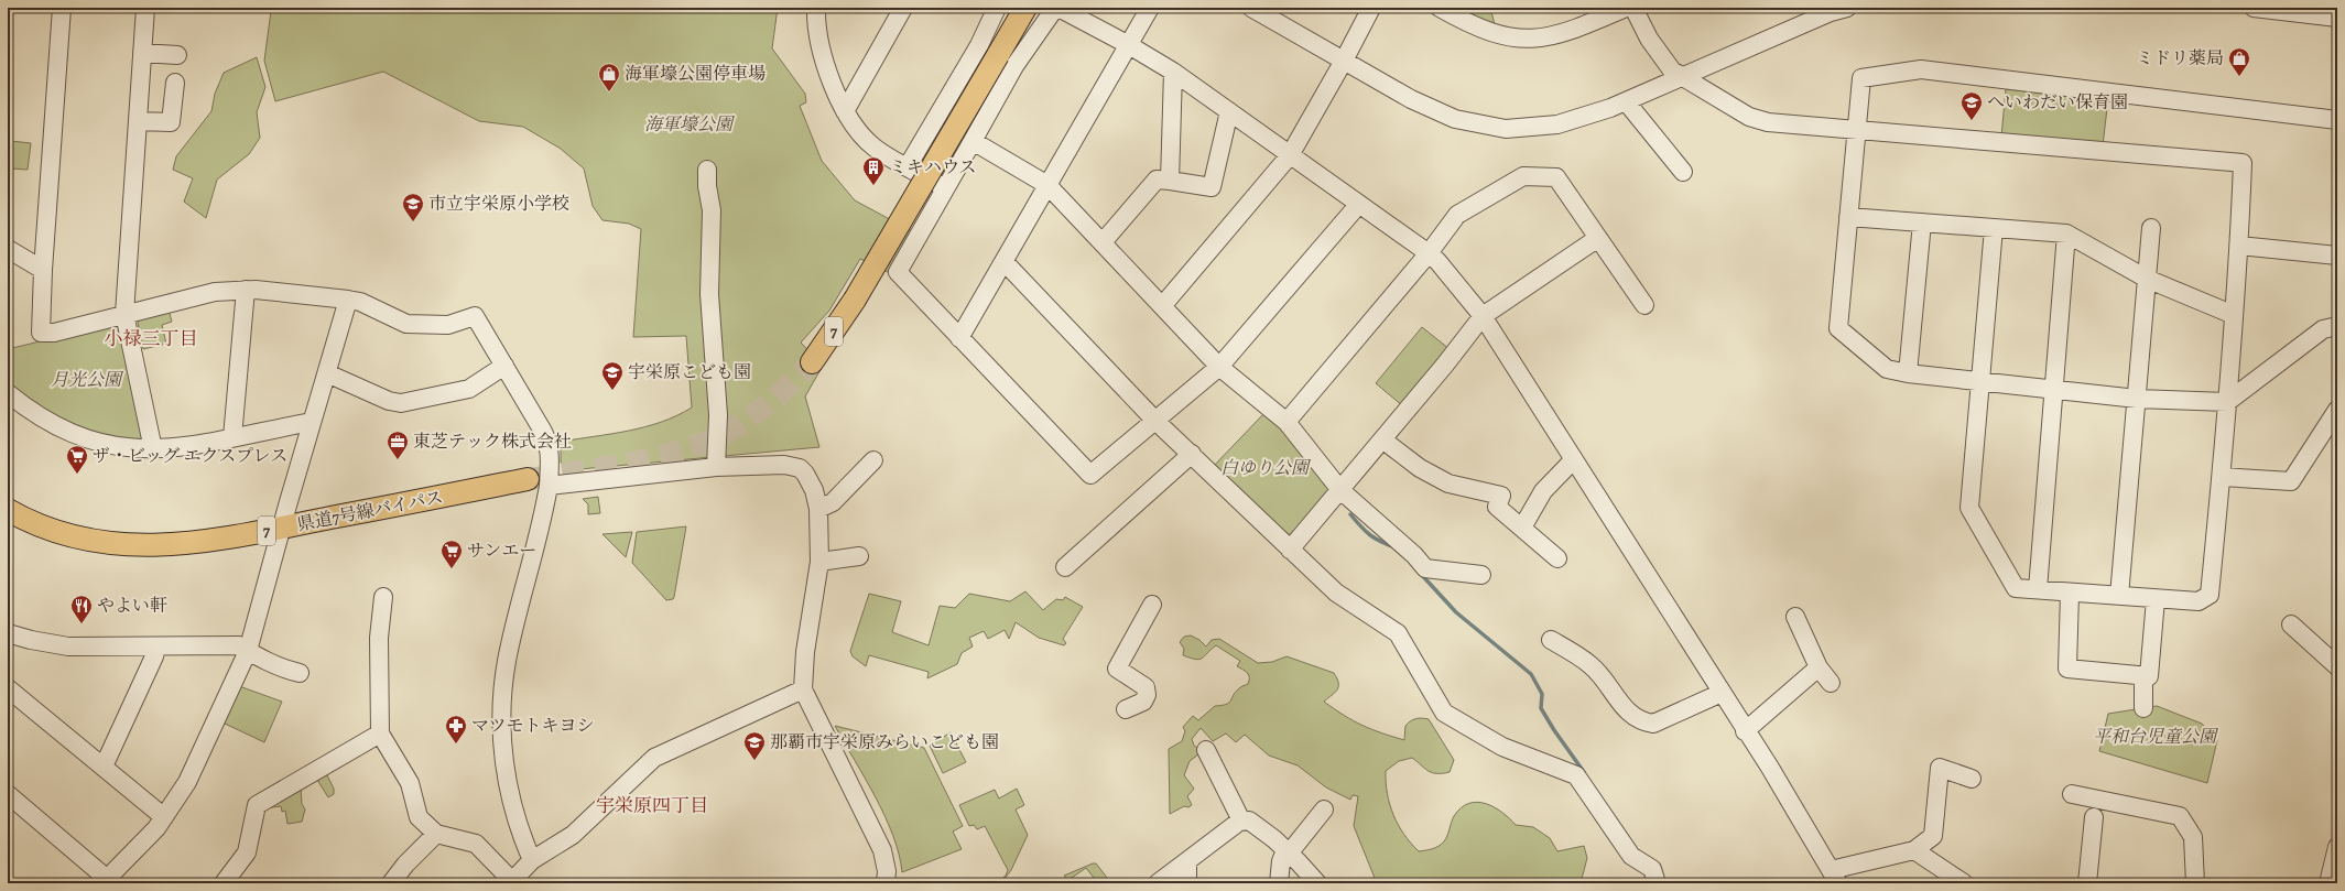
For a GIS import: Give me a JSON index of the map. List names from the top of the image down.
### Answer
{
  "streets": {
    "main road": ["7", "県道7号線バイパス"]
  },
  "districts": ["小禄三丁目", "宇栄原四丁目"],
  "parks": [
    "海軍壕公園",
    "月光公園",
    "白ゆり公園",
    "平和台児童公園"
  ],
  "places": {
    "shop": ["ミドリ薬局", "海軍壕公園停車場"],
    "school or university": [
      "へいわだい保育園",
      "市立宇栄原小学校",
      "宇栄原こども園",
      "那覇市宇栄原みらいこども園"
    ],
    "building": ["ミキハウス"],
    "office": ["東芝テック株式会社"],
    "supermarket": ["ザ・ビッグ エクスプレス", "サンエー"],
    "restaurant": ["やよい軒"],
    "pharmacy": ["マツモトキヨシ"]
  }
}
